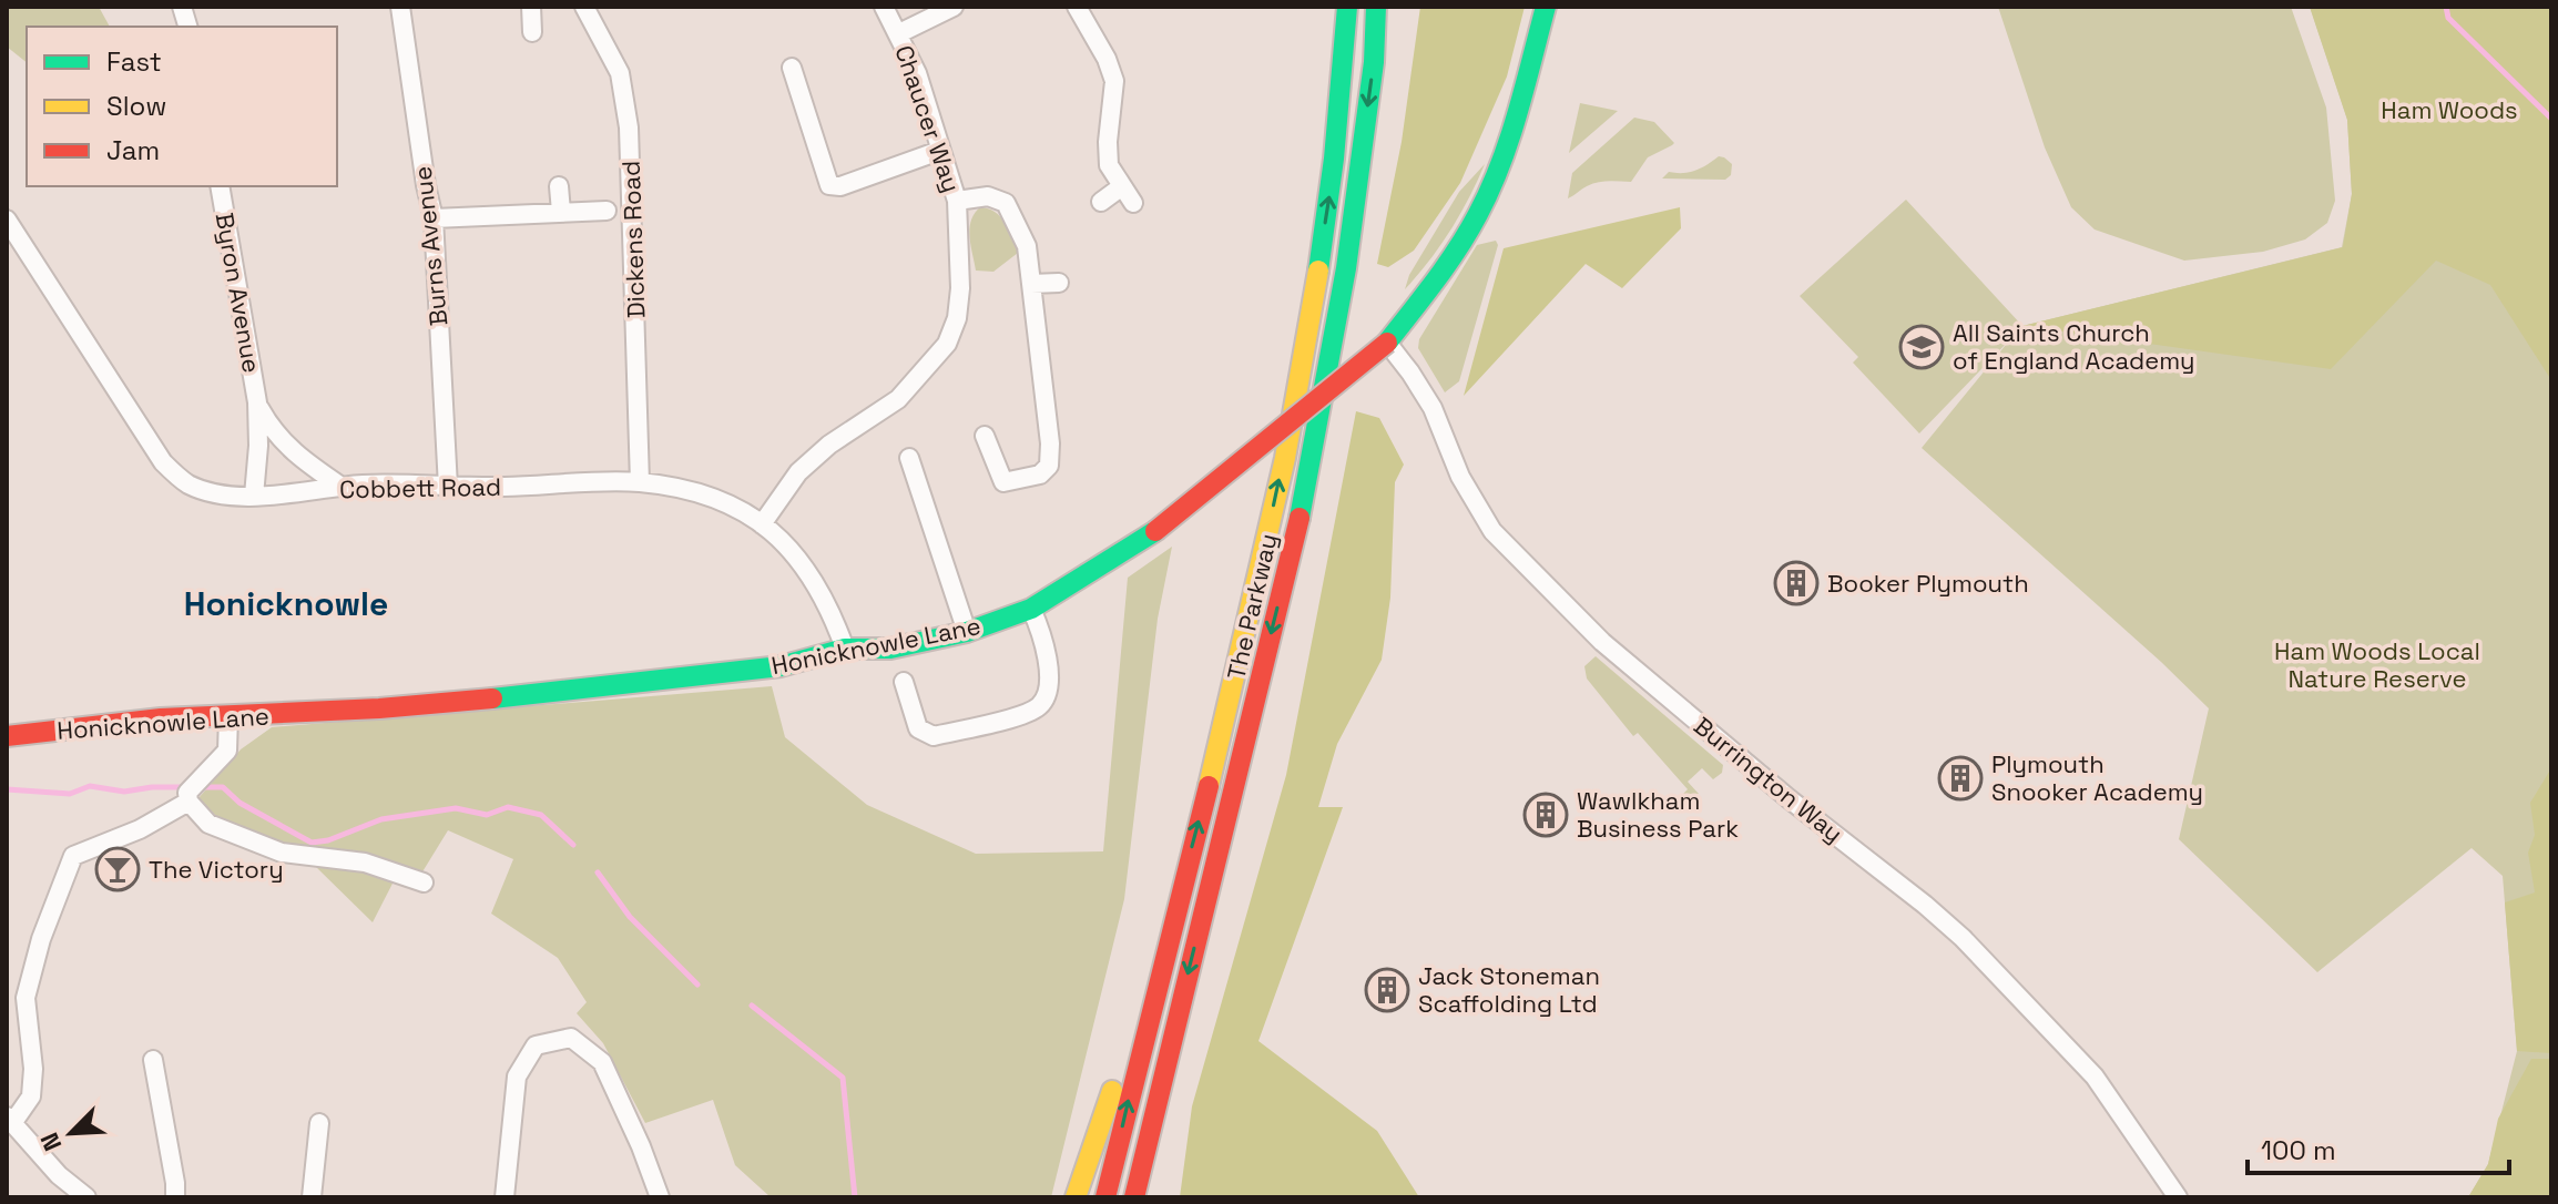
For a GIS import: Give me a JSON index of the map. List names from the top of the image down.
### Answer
{
  "streets": {
    "main road": ["The Parkway", "Honicknowle Lane"],
    "street": [
      "Chaucer Way",
      "Dickens Road",
      "Burns Avenue",
      "Byron Avenue",
      "Cobbett Road",
      "Burrington Way"
    ]
  },
  "crossings": [
    ["Chaucer Way", "Cobbett Road"],
    ["Dickens Road", "Cobbett Road"],
    ["Burns Avenue", "Cobbett Road"],
    ["Byron Avenue", "Cobbett Road"],
    ["Cobbett Road", "Honicknowle Lane"],
    ["Honicknowle Lane", "Burrington Way"]
  ],
  "districts": ["Honicknowle"],
  "parks": ["Ham Woods", "Ham Woods Local Nature Reserve"],
  "places": {
    "school or university": ["All Saints Church of England Academy"],
    "building": [
      "Booker Plymouth",
      "Plymouth Snooker Academy",
      "Wawlkham Business Park",
      "Jack Stoneman Scaffolding Ltd"
    ],
    "bar": ["The Victory"]
  },
  "legend": ["Fast", "Slow", "Jam"],
  "scale_bar": "100 m",
  "north": "bottom left"
}
